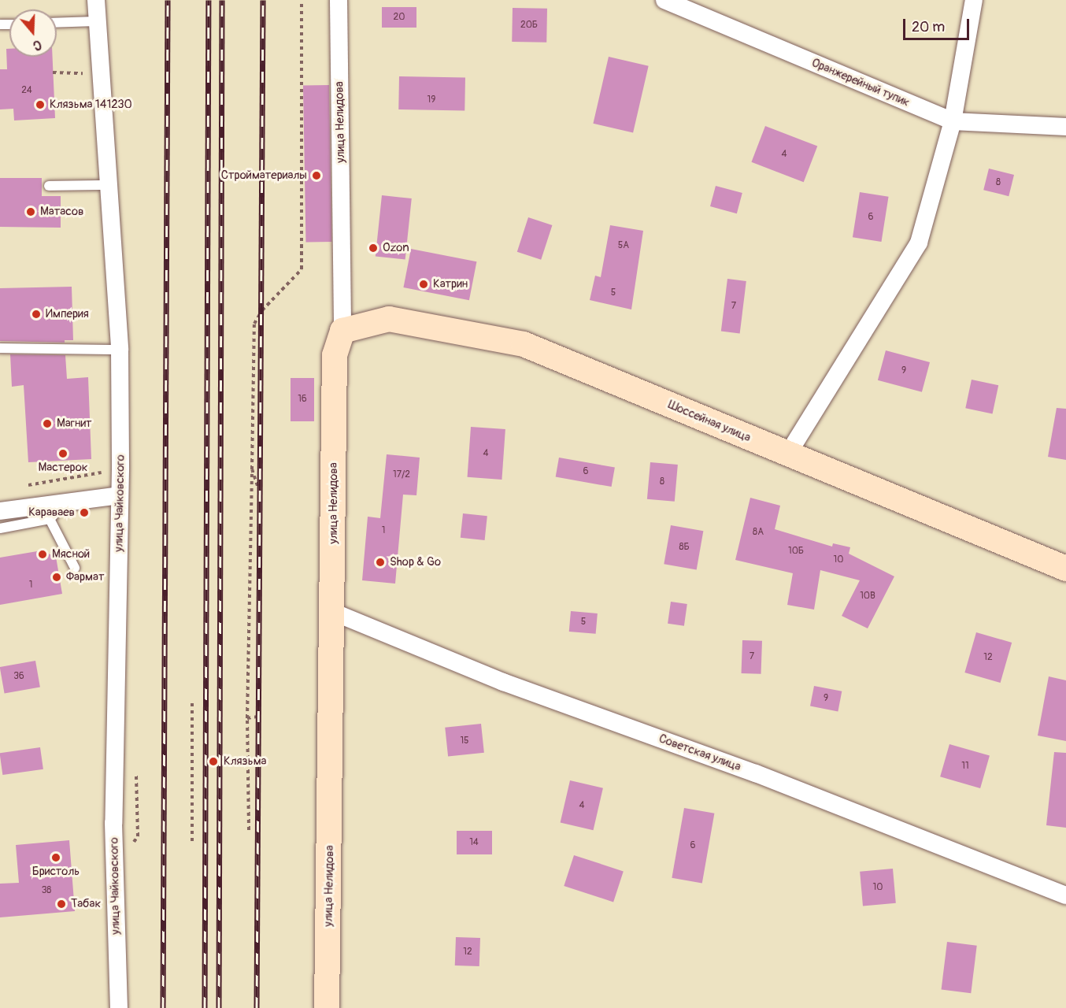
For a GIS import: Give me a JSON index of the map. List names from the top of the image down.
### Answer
{
  "streets": {
    "main road": ["улица Нелидова", "Шоссейная улица"],
    "street": ["Оранжерейный тупик", "улица Чайковского", "Советская улица"]
  },
  "crossings": [
    ["улица Нелидова", "Шоссейная улица"],
    ["улица Нелидова", "Советская улица"]
  ],
  "places": [
    "Клязьма 141230",
    "Стройматериалы",
    "Матасов",
    "Ozon",
    "Катрин",
    "Империя",
    "Магнит",
    "Мастерок",
    "Караваев",
    "Мясной",
    "Shop & Go",
    "Фармат",
    "Клязьма",
    "Бристоль",
    "Табак"
  ],
  "house_numbers": [
    "20",
    "20Б",
    "24",
    "19",
    "4",
    "8",
    "6",
    "5А",
    "5",
    "7",
    "9",
    "16",
    "4",
    "6",
    "17/2",
    "8",
    "1",
    "8А",
    "8Б",
    "10Б",
    "10",
    "1",
    "10В",
    "5",
    "7",
    "12",
    "36",
    "9",
    "15",
    "11",
    "4",
    "14",
    "6",
    "10",
    "38",
    "12"
  ],
  "scale_bar": "20 m",
  "north": "bottom"
}
